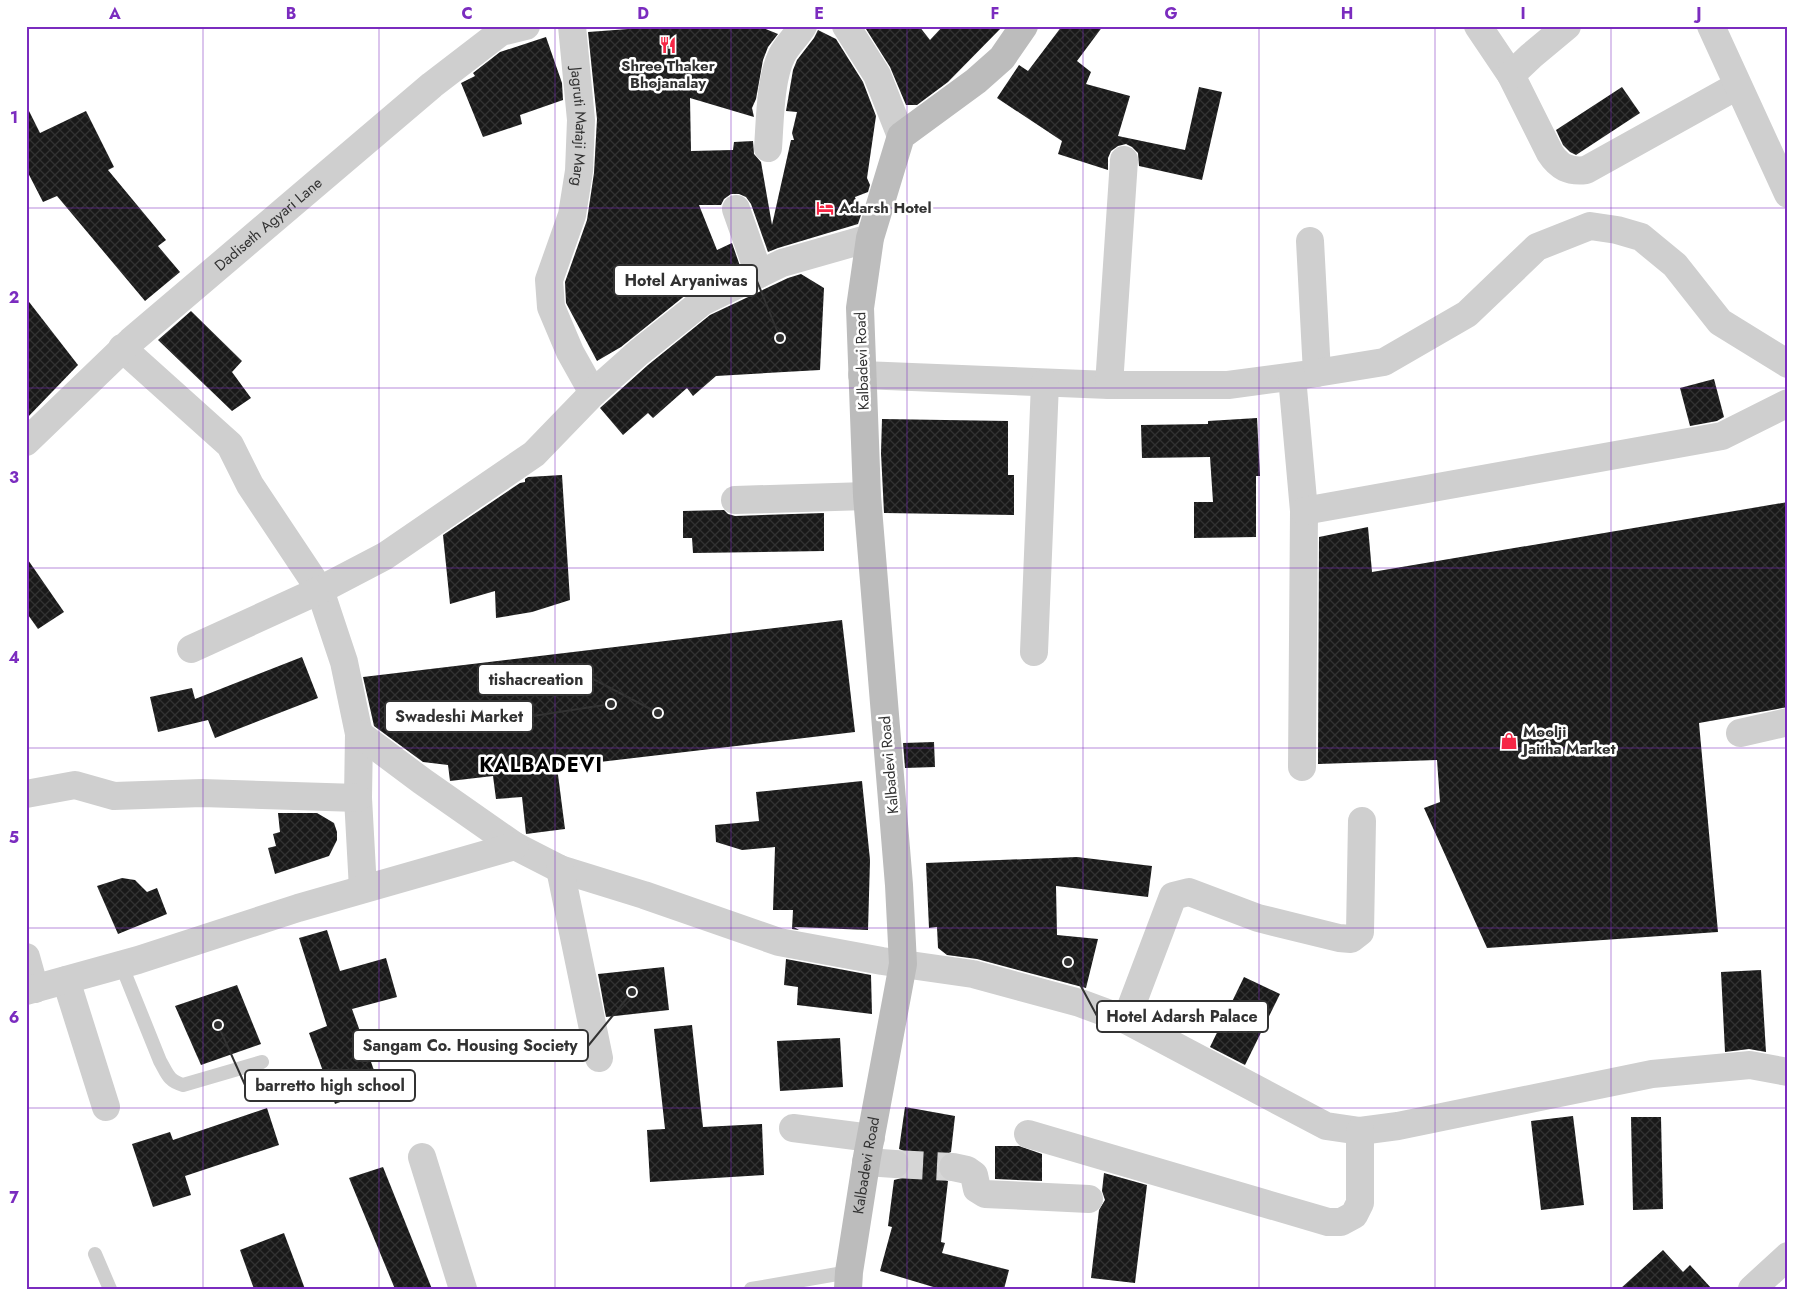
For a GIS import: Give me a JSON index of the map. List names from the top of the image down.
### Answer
{
  "streets": {
    "main road": ["Kalbadevi Road"],
    "street": ["Jagruti Mataji Marg", "Dadiseth Agyari Lane"]
  },
  "districts": ["KALBADEVI"],
  "places": {
    "restaurant": ["Shree Thaker Bhojanalay"],
    "hotel": ["Adarsh Hotel"],
    "other": [
      "Hotel Aryaniwas",
      "Swadeshi Market",
      "tishacreation",
      "Hotel Adarsh Palace",
      "Sangam Co. Housing Society",
      "barretto high school"
    ],
    "shop": ["Moolji Jaitha Market"]
  },
  "grid": {
    "columns": [
      "A",
      "B",
      "C",
      "D",
      "E",
      "F",
      "G",
      "H",
      "I",
      "J"
    ],
    "rows": [
      "1",
      "2",
      "3",
      "4",
      "5",
      "6",
      "7"
    ]
  }
}
